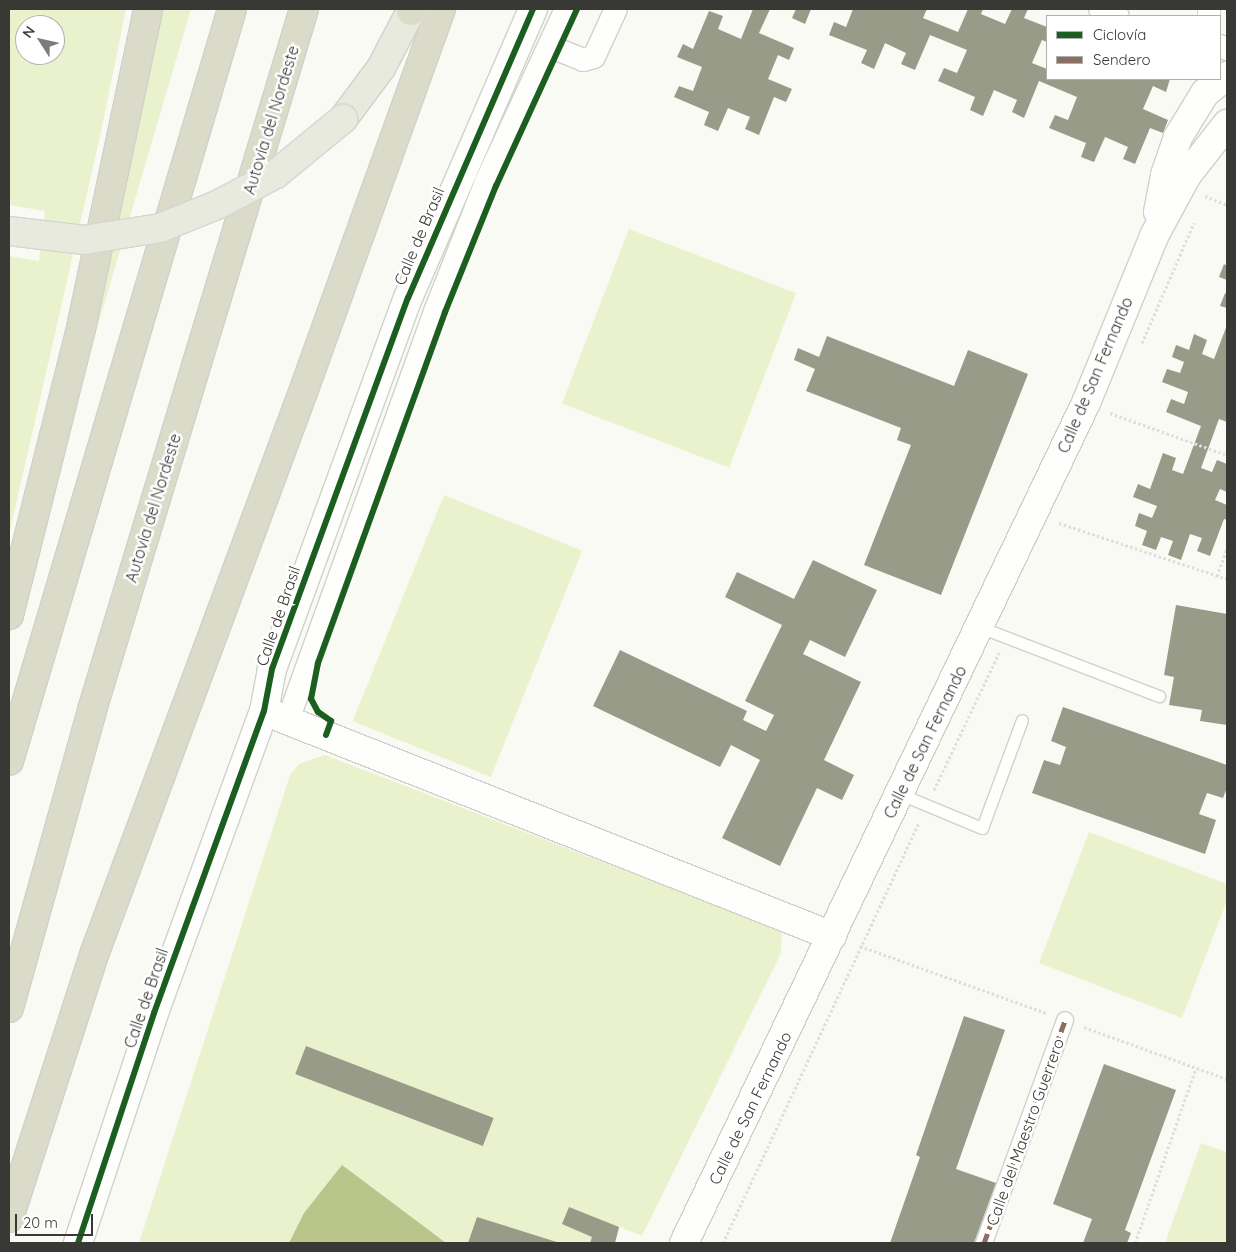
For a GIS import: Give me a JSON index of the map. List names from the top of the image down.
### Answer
{
  "streets": {
    "highway": ["Autovía del Nordeste"],
    "street": ["Calle de Brasil", "Calle de San Fernando", "Calle del Maestro Guerrero"]
  },
  "legend": ["Ciclovía", "Sendero"],
  "scale_bar": "20 m",
  "north": "top left"
}
